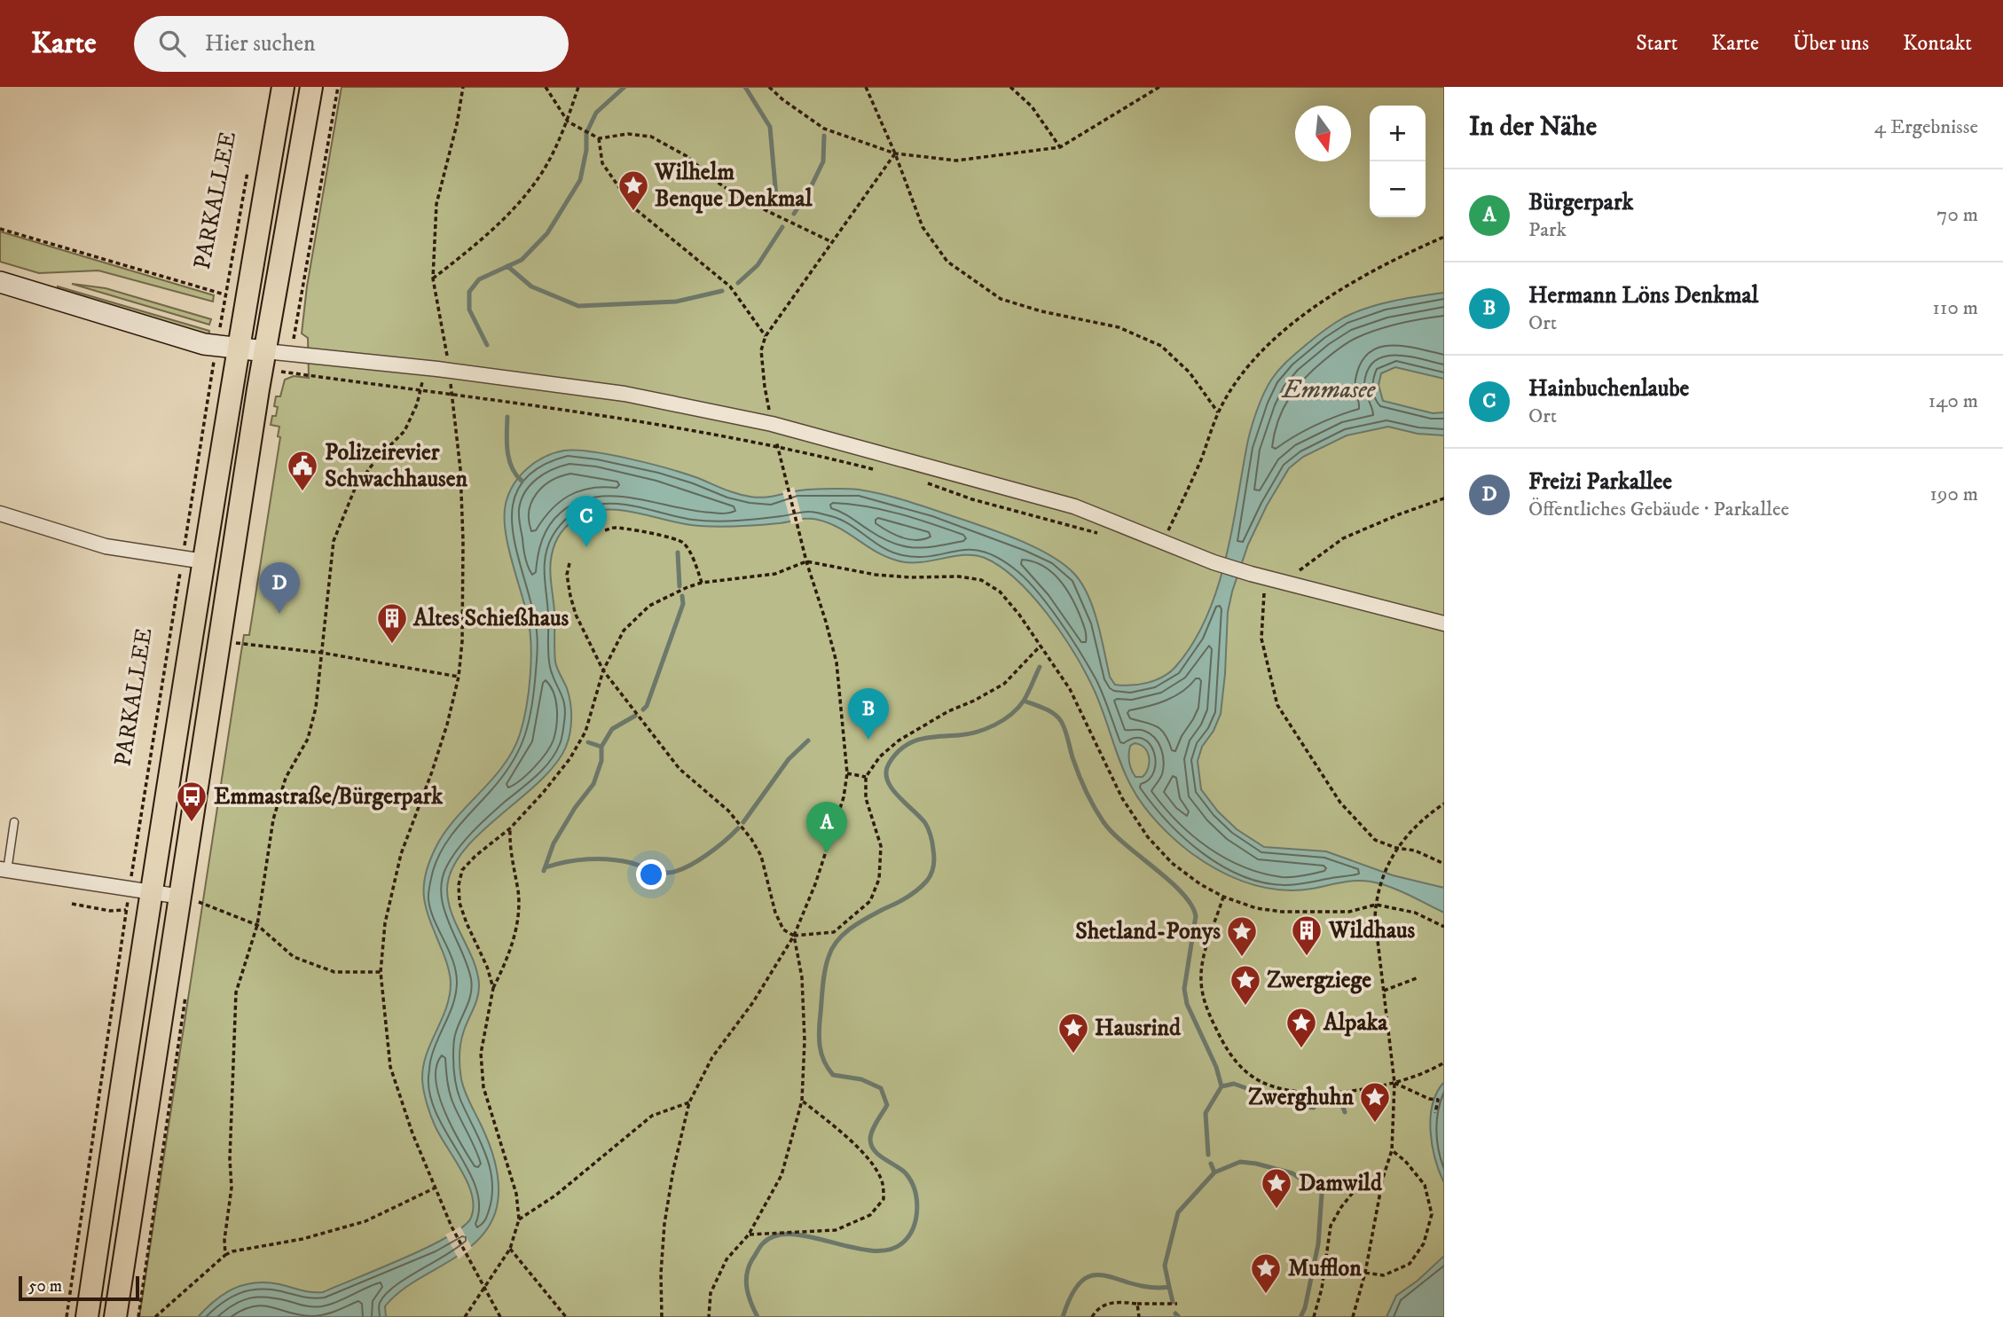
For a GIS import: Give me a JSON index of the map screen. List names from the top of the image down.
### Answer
{
  "streets": {
    "main road": ["PARKALLEE"]
  },
  "water": ["Emmasee"],
  "places": {
    "place": [
      "Wilhelm Benque Denkmal",
      "Shetland-Ponys",
      "Zwergziege",
      "Alpaka",
      "Hausrind",
      "Zwerghuhn",
      "Damwild",
      "Mufflon"
    ],
    "public building": ["Polizeirevier Schwachhausen"],
    "building": ["Altes Schießhaus", "Wildhaus"],
    "bus stop": ["Emmastraße/Bürgerpark"]
  },
  "scale_bar": "50 m",
  "north": "bottom",
  "page": {
    "header": "Karte",
    "search": "Hier suchen",
    "nav": [
      "Start",
      "Karte",
      "Über uns",
      "Kontakt"
    ],
    "heading": ["In der Nähe", "4 Ergebnisse"],
    "map_buttons": ["+", "−"],
    "list": [
      {
        "mark": "A",
        "name": "Bürgerpark",
        "note": "Park",
        "value": "70 m"
      },
      {
        "mark": "B",
        "name": "Hermann Löns Denkmal",
        "note": "Ort",
        "value": "110 m"
      },
      {
        "mark": "C",
        "name": "Hainbuchenlaube",
        "note": "Ort",
        "value": "140 m"
      },
      {
        "mark": "D",
        "name": "Freizi Parkallee",
        "note": "Öffentliches Gebäude · Parkallee",
        "value": "190 m"
      }
    ],
    "pins": [
      "C",
      "D",
      "B",
      "A"
    ],
    "scale": "50 m"
  }
}
